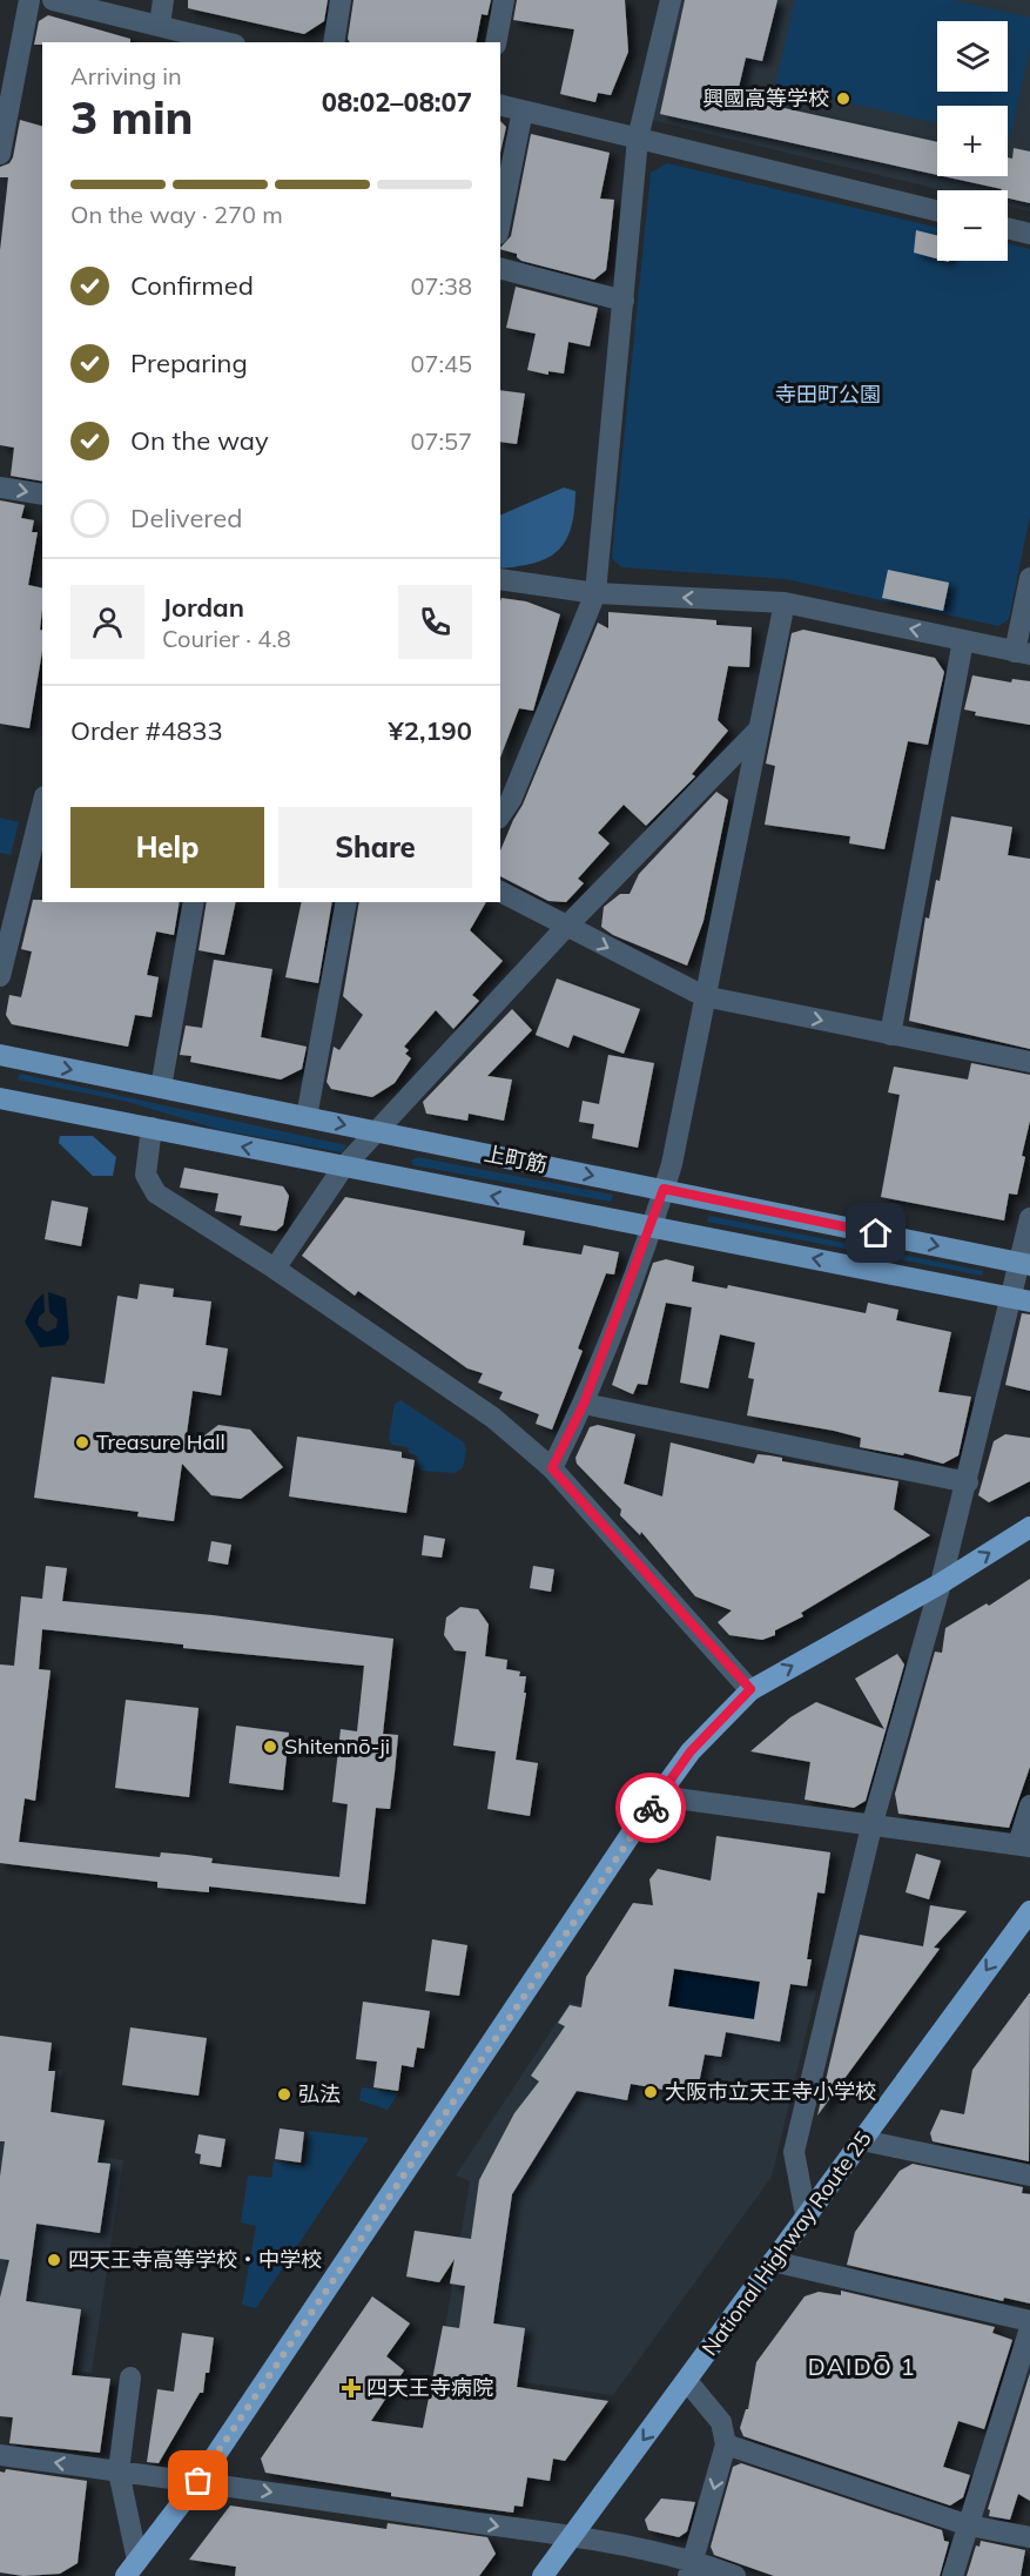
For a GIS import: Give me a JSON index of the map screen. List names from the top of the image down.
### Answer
{
  "streets": {
    "highway": ["National Highway Route 25"],
    "main road": ["上町筋"]
  },
  "one_way": ["National Highway Route 25"],
  "districts": ["DAIDŌ 1"],
  "parks": ["寺田町公園"],
  "places": {
    "other": [
      "興國高等学校",
      "Treasure Hall",
      "Shitennō-ji",
      "大阪市立天王寺小学校",
      "弘法",
      "四天王寺高等学校・中学校"
    ],
    "health": ["四天王寺病院"]
  },
  "page": {
    "map_buttons": ["+", "−"],
    "heading": ["3 min", "Arriving in", "08:02–08:07"],
    "panel": [
      "Jordan",
      "Courier · 4.8",
      "Order #4833",
      "¥2,190"
    ],
    "bar": "On the way · 270 m",
    "list": [
      ["Confirmed", "07:38"],
      ["Preparing", "07:45"],
      ["On the way", "07:57"],
      "Delivered"
    ],
    "buttons": ["Help", "Share"]
  }
}
